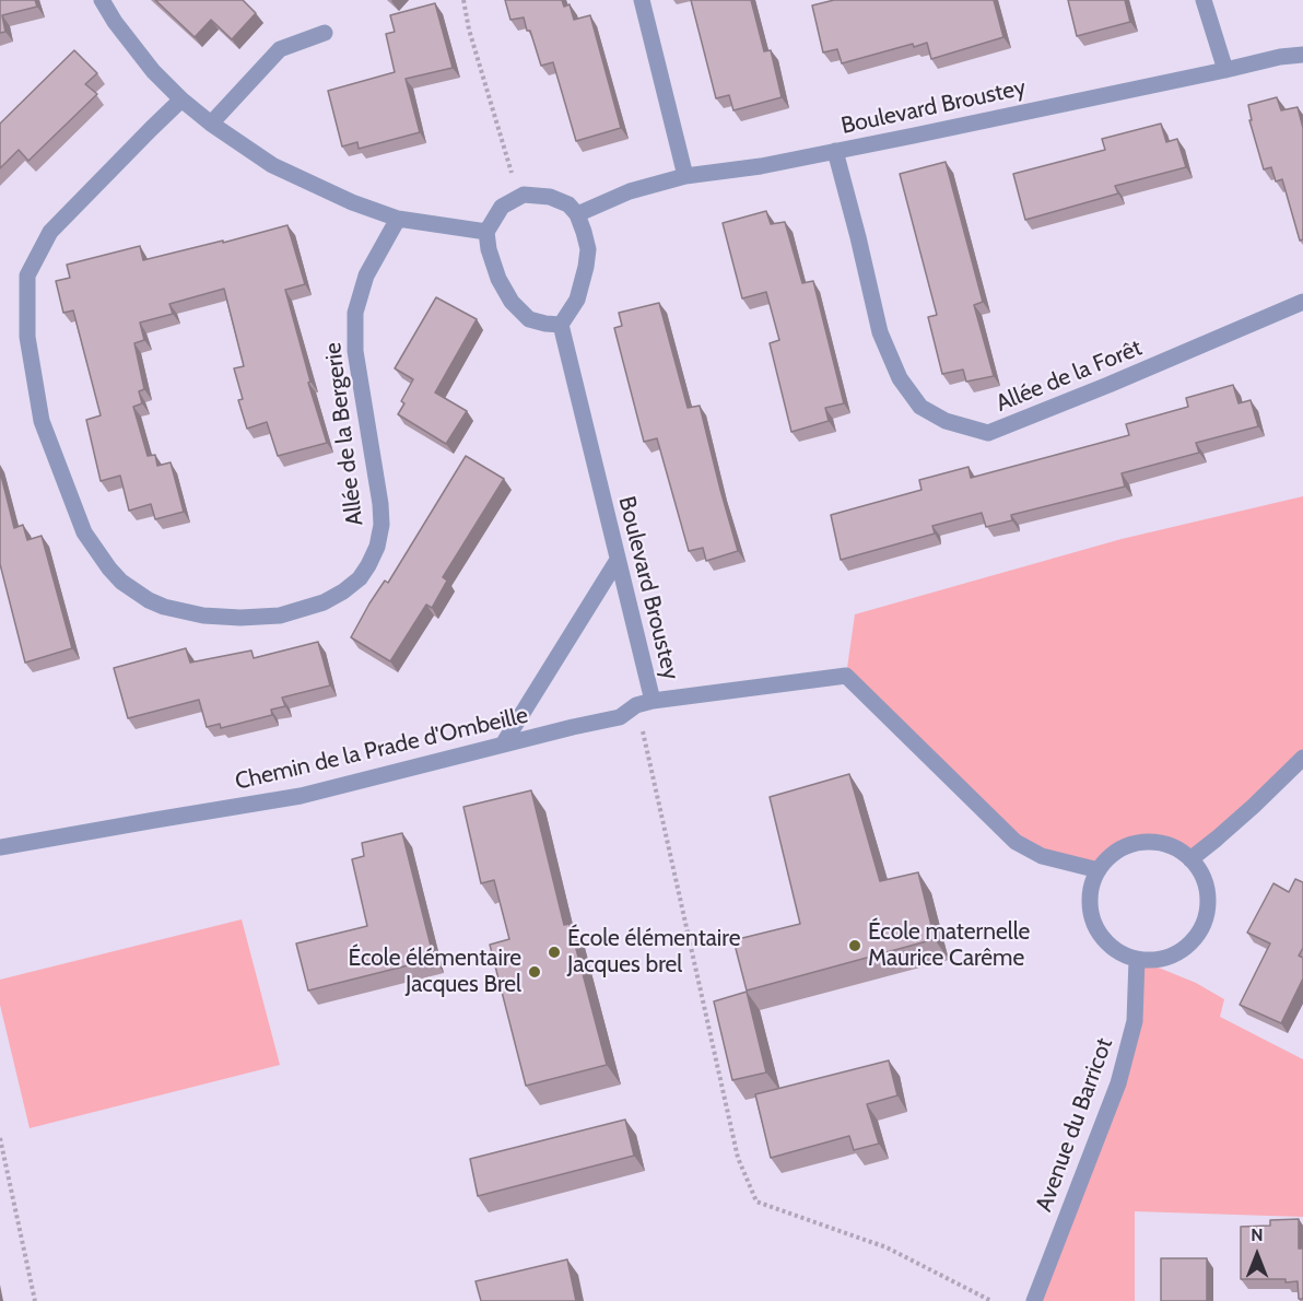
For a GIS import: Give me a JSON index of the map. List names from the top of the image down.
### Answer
{
  "streets": {
    "street": [
      "Boulevard Broustey",
      "Allée de la Forêt",
      "Allée de la Bergerie",
      "Chemin de la Prade d'Ombeille",
      "Avenue du Barricot"
    ]
  },
  "crossings": [
    ["Boulevard Broustey", "Allée de la Forêt"],
    ["Boulevard Broustey", "Chemin de la Prade d'Ombeille"],
    ["Boulevard Broustey", "Avenue du Barricot"]
  ],
  "places": ["École maternelle Maurice Carême", "École élémentaire Jacques brel", "École élémentaire Jacques Brel"],
  "north": "top"
}
